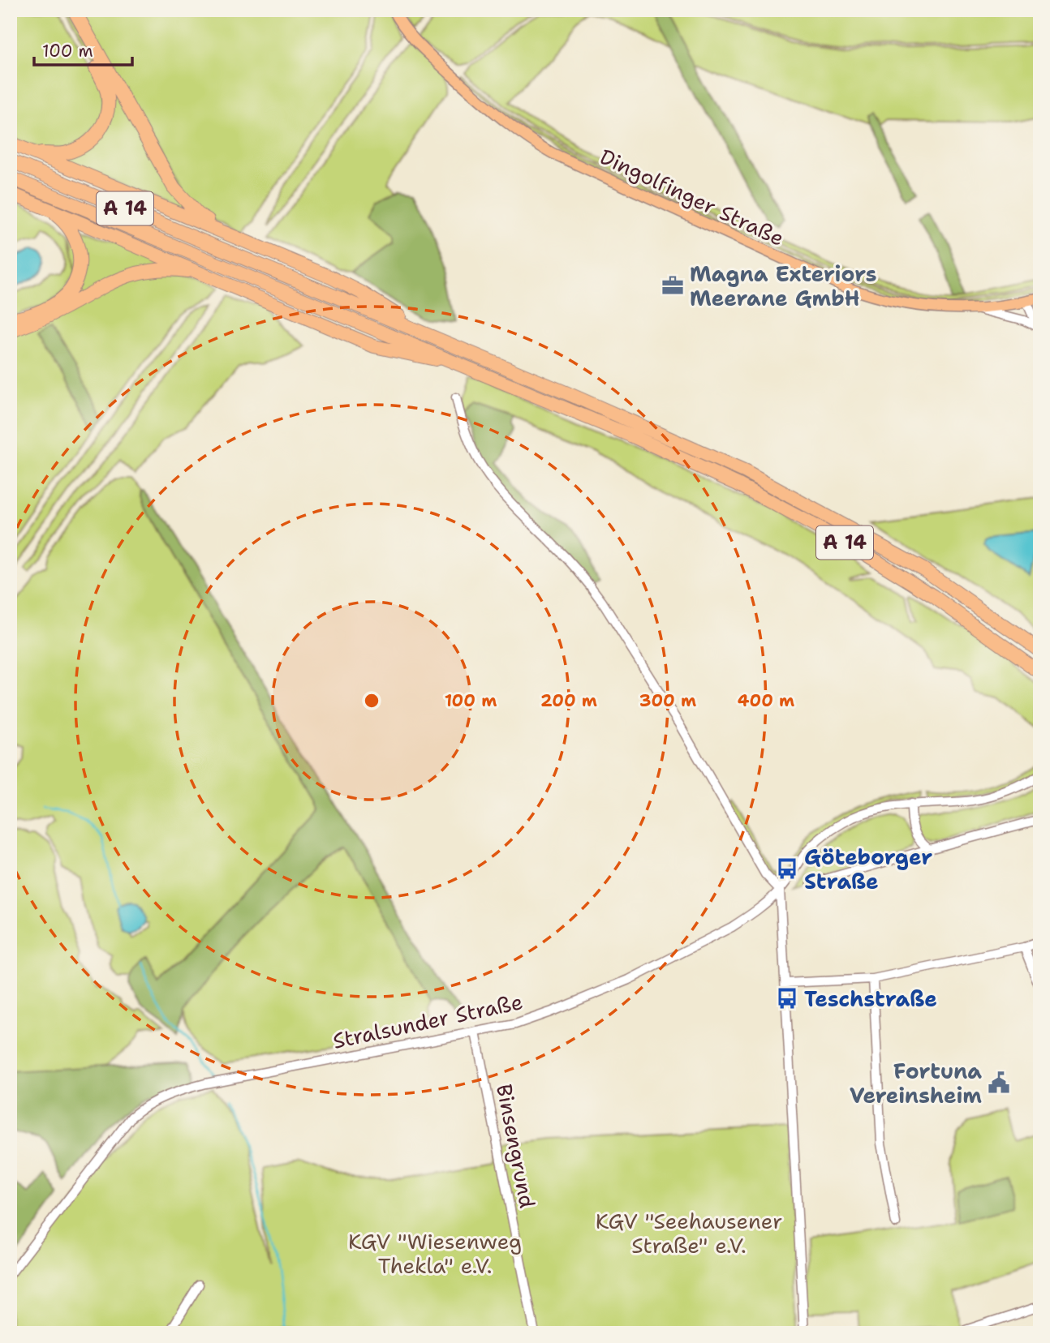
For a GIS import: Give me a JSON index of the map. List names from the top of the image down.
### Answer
{
  "streets": {
    "highway": ["A 14"],
    "main road": ["Dingolfinger Straße"],
    "street": ["Stralsunder Straße", "Binsengrund"]
  },
  "crossings": [
    ["Stralsunder Straße", "Binsengrund"]
  ],
  "parks": ["KGV \"Seehausener Straße\" e.V.", "KGV \"Wiesenweg Thekla\" e.V."],
  "places": {
    "office": ["Magna Exteriors Meerane GmbH"],
    "bus stop": ["Göteborger Straße", "Teschstraße"],
    "public building": ["Fortuna Vereinsheim"]
  },
  "scale_bar": "100 m",
  "rings": [
    "100 m",
    "200 m",
    "300 m",
    "400 m"
  ]
}
